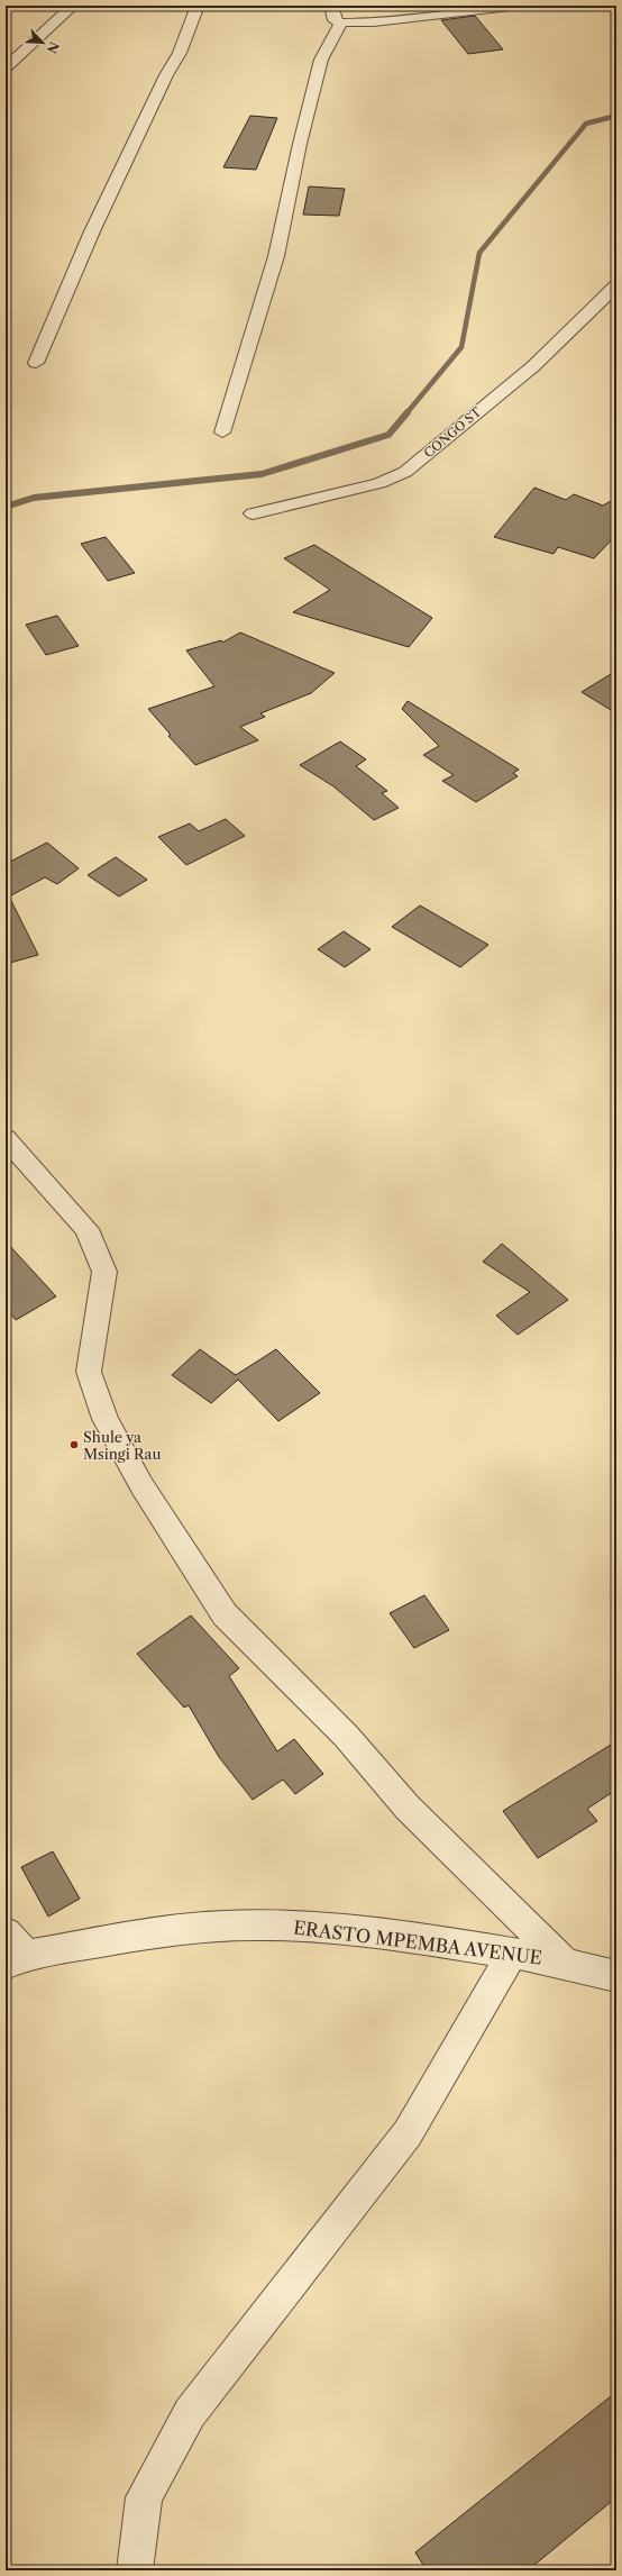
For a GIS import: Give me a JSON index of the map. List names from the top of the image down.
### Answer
{
  "streets": {
    "street": ["CONGO ST", "ERASTO MPEMBA AVENUE"]
  },
  "places": ["Shule ya Msingi Rau"],
  "north": "bottom right"
}
